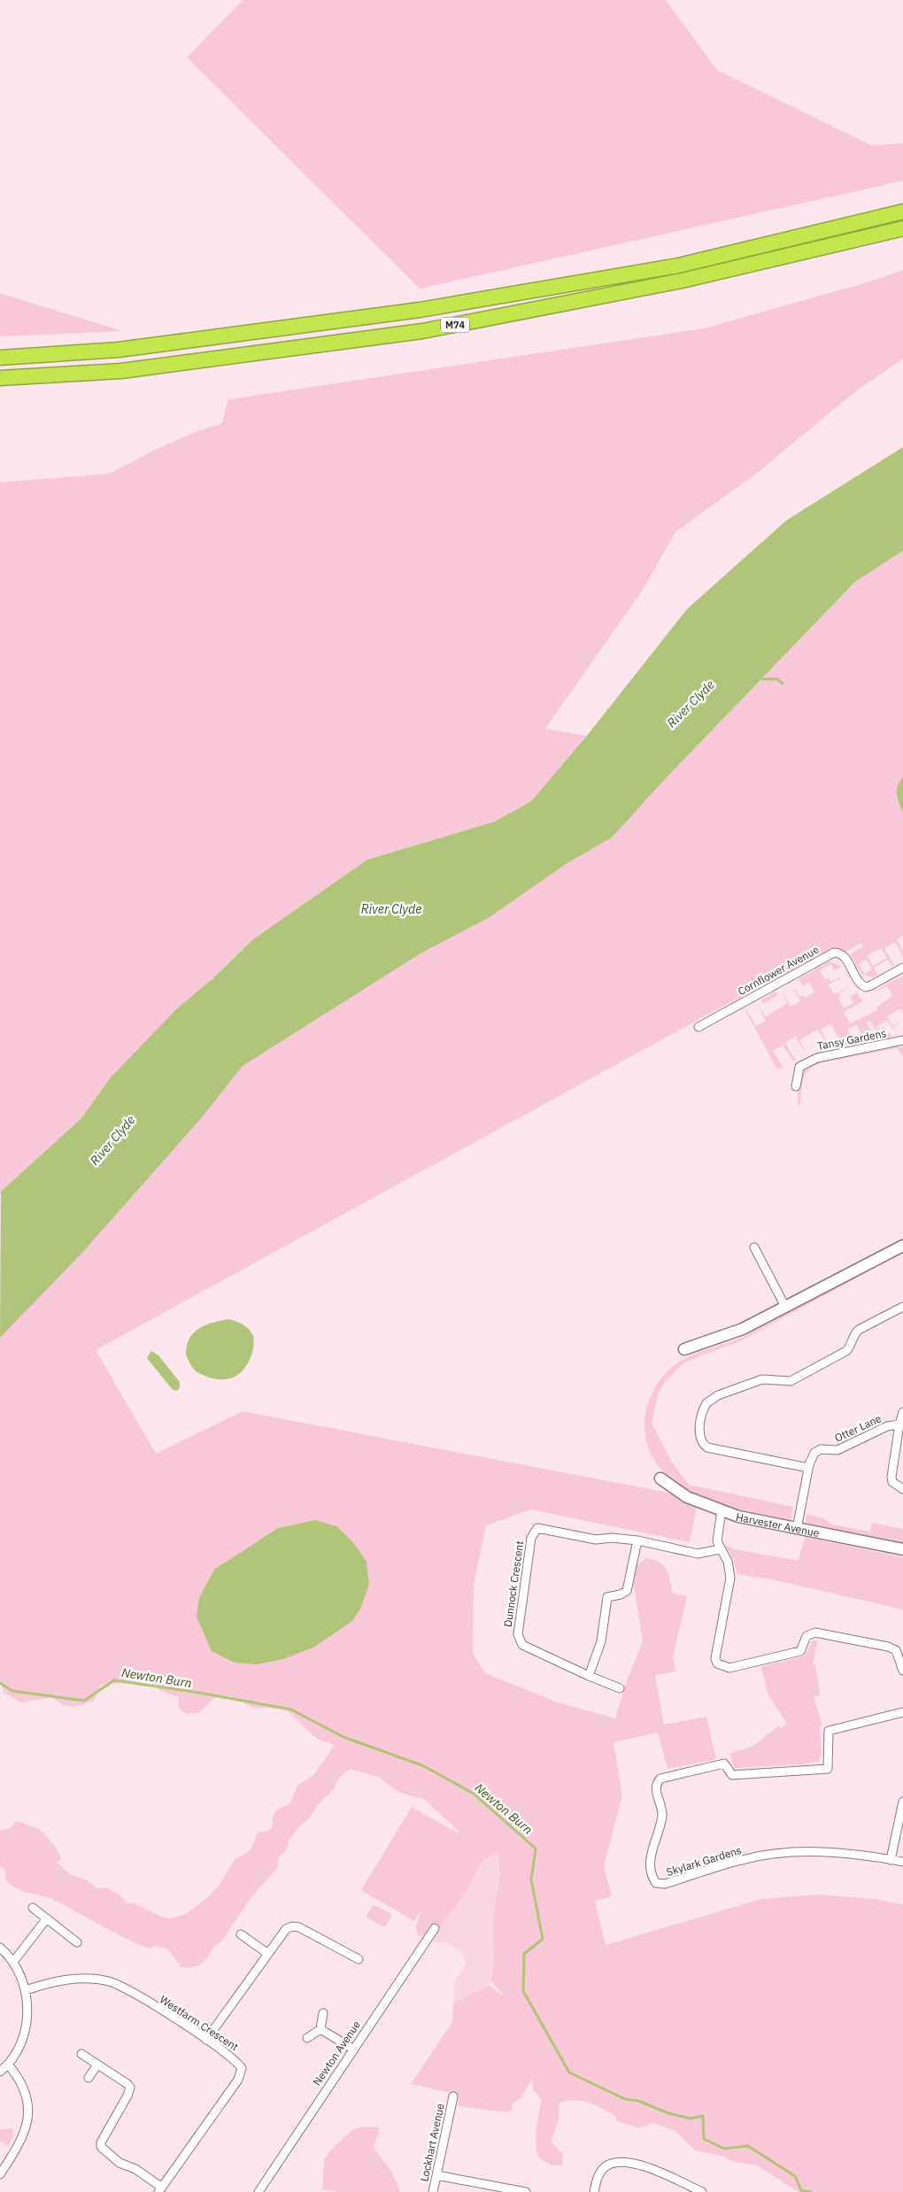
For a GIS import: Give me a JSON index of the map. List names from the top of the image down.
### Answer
{
  "streets": {
    "highway": ["M74"],
    "street": [
      "Cornflower Avenue",
      "Tansy Gardens",
      "Otter Lane",
      "Harvester Avenue",
      "Dunnock Crescent",
      "Skylark Gardens",
      "Westfarm Crescent",
      "Newton Avenue",
      "Lockhart Avenue"
    ]
  },
  "crossings": [
    ["Otter Lane", "Harvester Avenue"]
  ],
  "water": ["River Clyde", "Newton Burn"]
}
